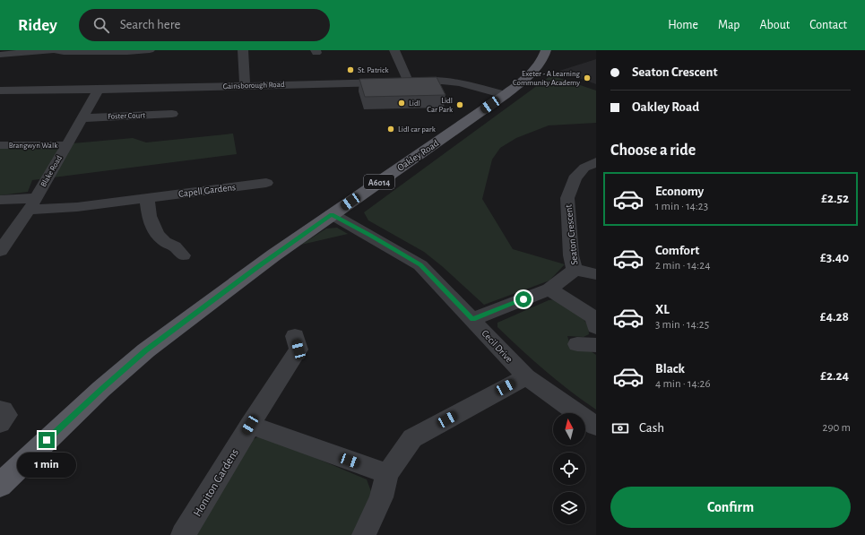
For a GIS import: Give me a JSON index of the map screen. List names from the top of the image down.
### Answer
{
  "streets": {
    "main road": ["Oakley Road", "A6014"],
    "street": [
      "Gainsborough Road",
      "Foster Court",
      "Brangwyn Walk",
      "Blake Road",
      "Capell Gardens",
      "Seaton Crescent",
      "Cecil Drive",
      "Honiton Gardens"
    ]
  },
  "crossings": [
    ["Gainsborough Road", "Oakley Road"],
    ["Gainsborough Road", "Blake Road"],
    ["Foster Court", "Blake Road"],
    ["Brangwyn Walk", "Blake Road"],
    ["Oakley Road", "Cecil Drive"],
    ["Blake Road", "Capell Gardens"],
    ["Seaton Crescent", "Cecil Drive"]
  ],
  "places": [
    "St. Patrick",
    "Exeter - A Learning Community Academy",
    "Lidl",
    "Lidl Car Park",
    "Lidl car park"
  ],
  "north": "top",
  "page": {
    "header": "Ridey",
    "search": "Search here",
    "nav": [
      "Home",
      "Map",
      "About",
      "Contact"
    ],
    "banner": ["Seaton Crescent", "Oakley Road"],
    "heading": "Choose a ride",
    "list": [
      {
        "name": "Economy",
        "note": "1 min · 14:23",
        "value": "£2.52"
      },
      {
        "name": "Comfort",
        "note": "2 min · 14:24",
        "value": "£3.40"
      },
      {
        "name": "XL",
        "note": "3 min · 14:25",
        "value": "£4.28"
      },
      {
        "name": "Black",
        "note": "4 min · 14:26",
        "value": "£2.24"
      }
    ],
    "pay": ["Cash", "290 m"],
    "bubble": "1 min",
    "buttons": "Confirm"
  }
}
